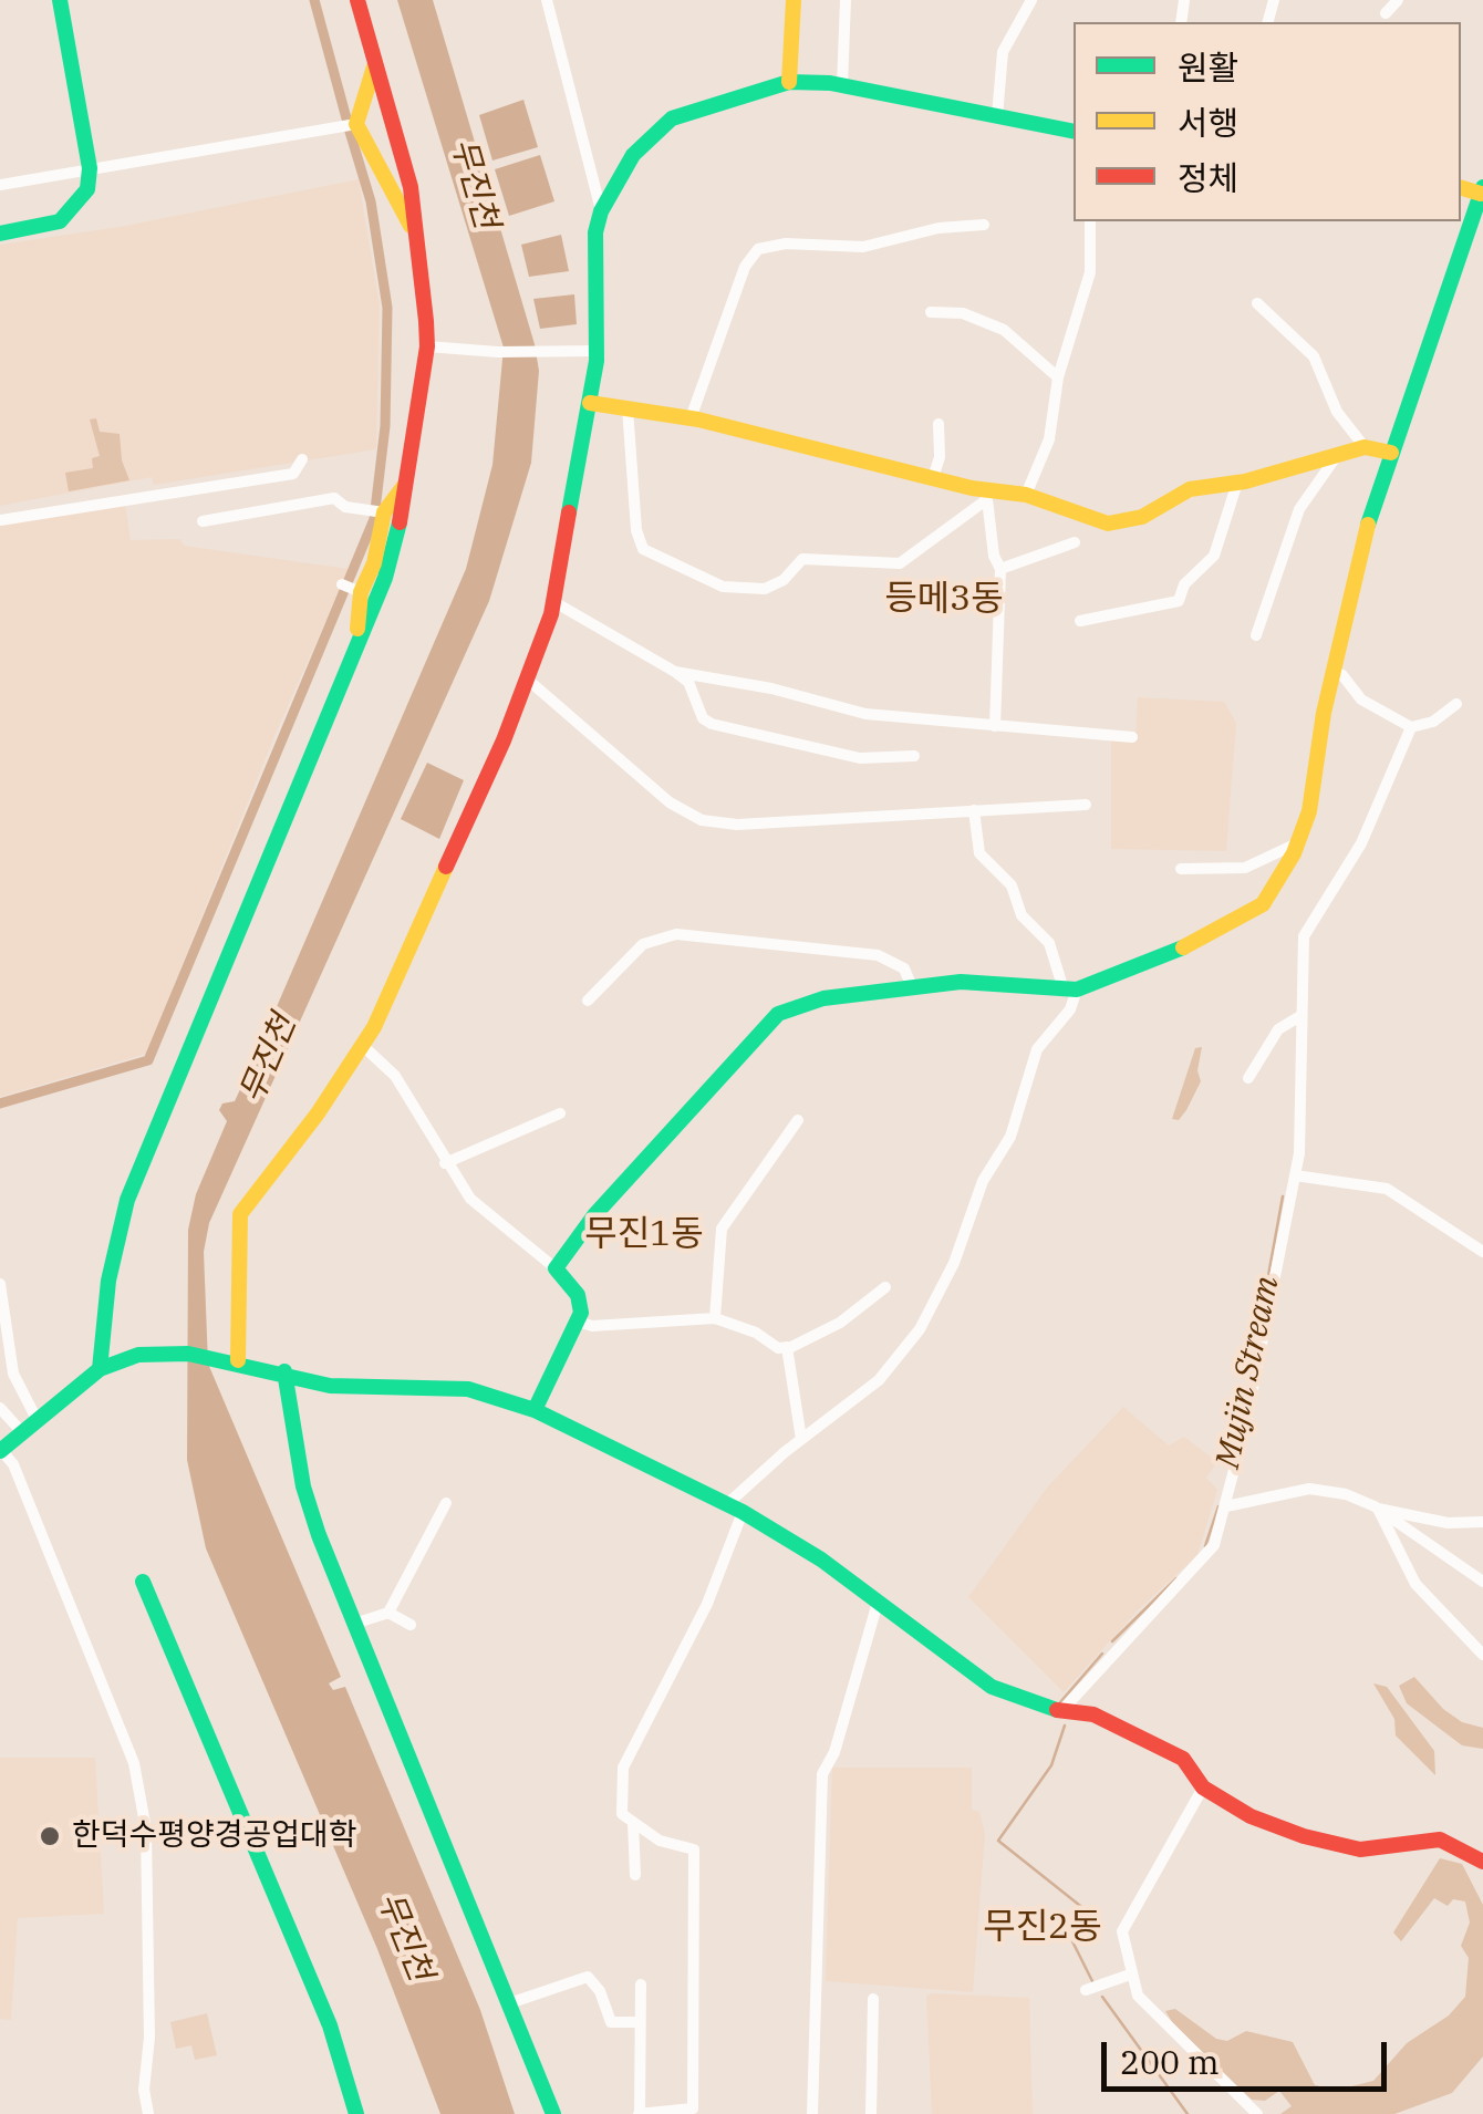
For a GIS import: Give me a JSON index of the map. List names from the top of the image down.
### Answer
{
  "districts": ["등메3동", "무진1동", "무진2동"],
  "water": ["무진천", "Mujin Stream"],
  "places": ["한덕수평양경공업대학"],
  "legend": ["원활", "서행", "정체"],
  "scale_bar": "200 m"
}
